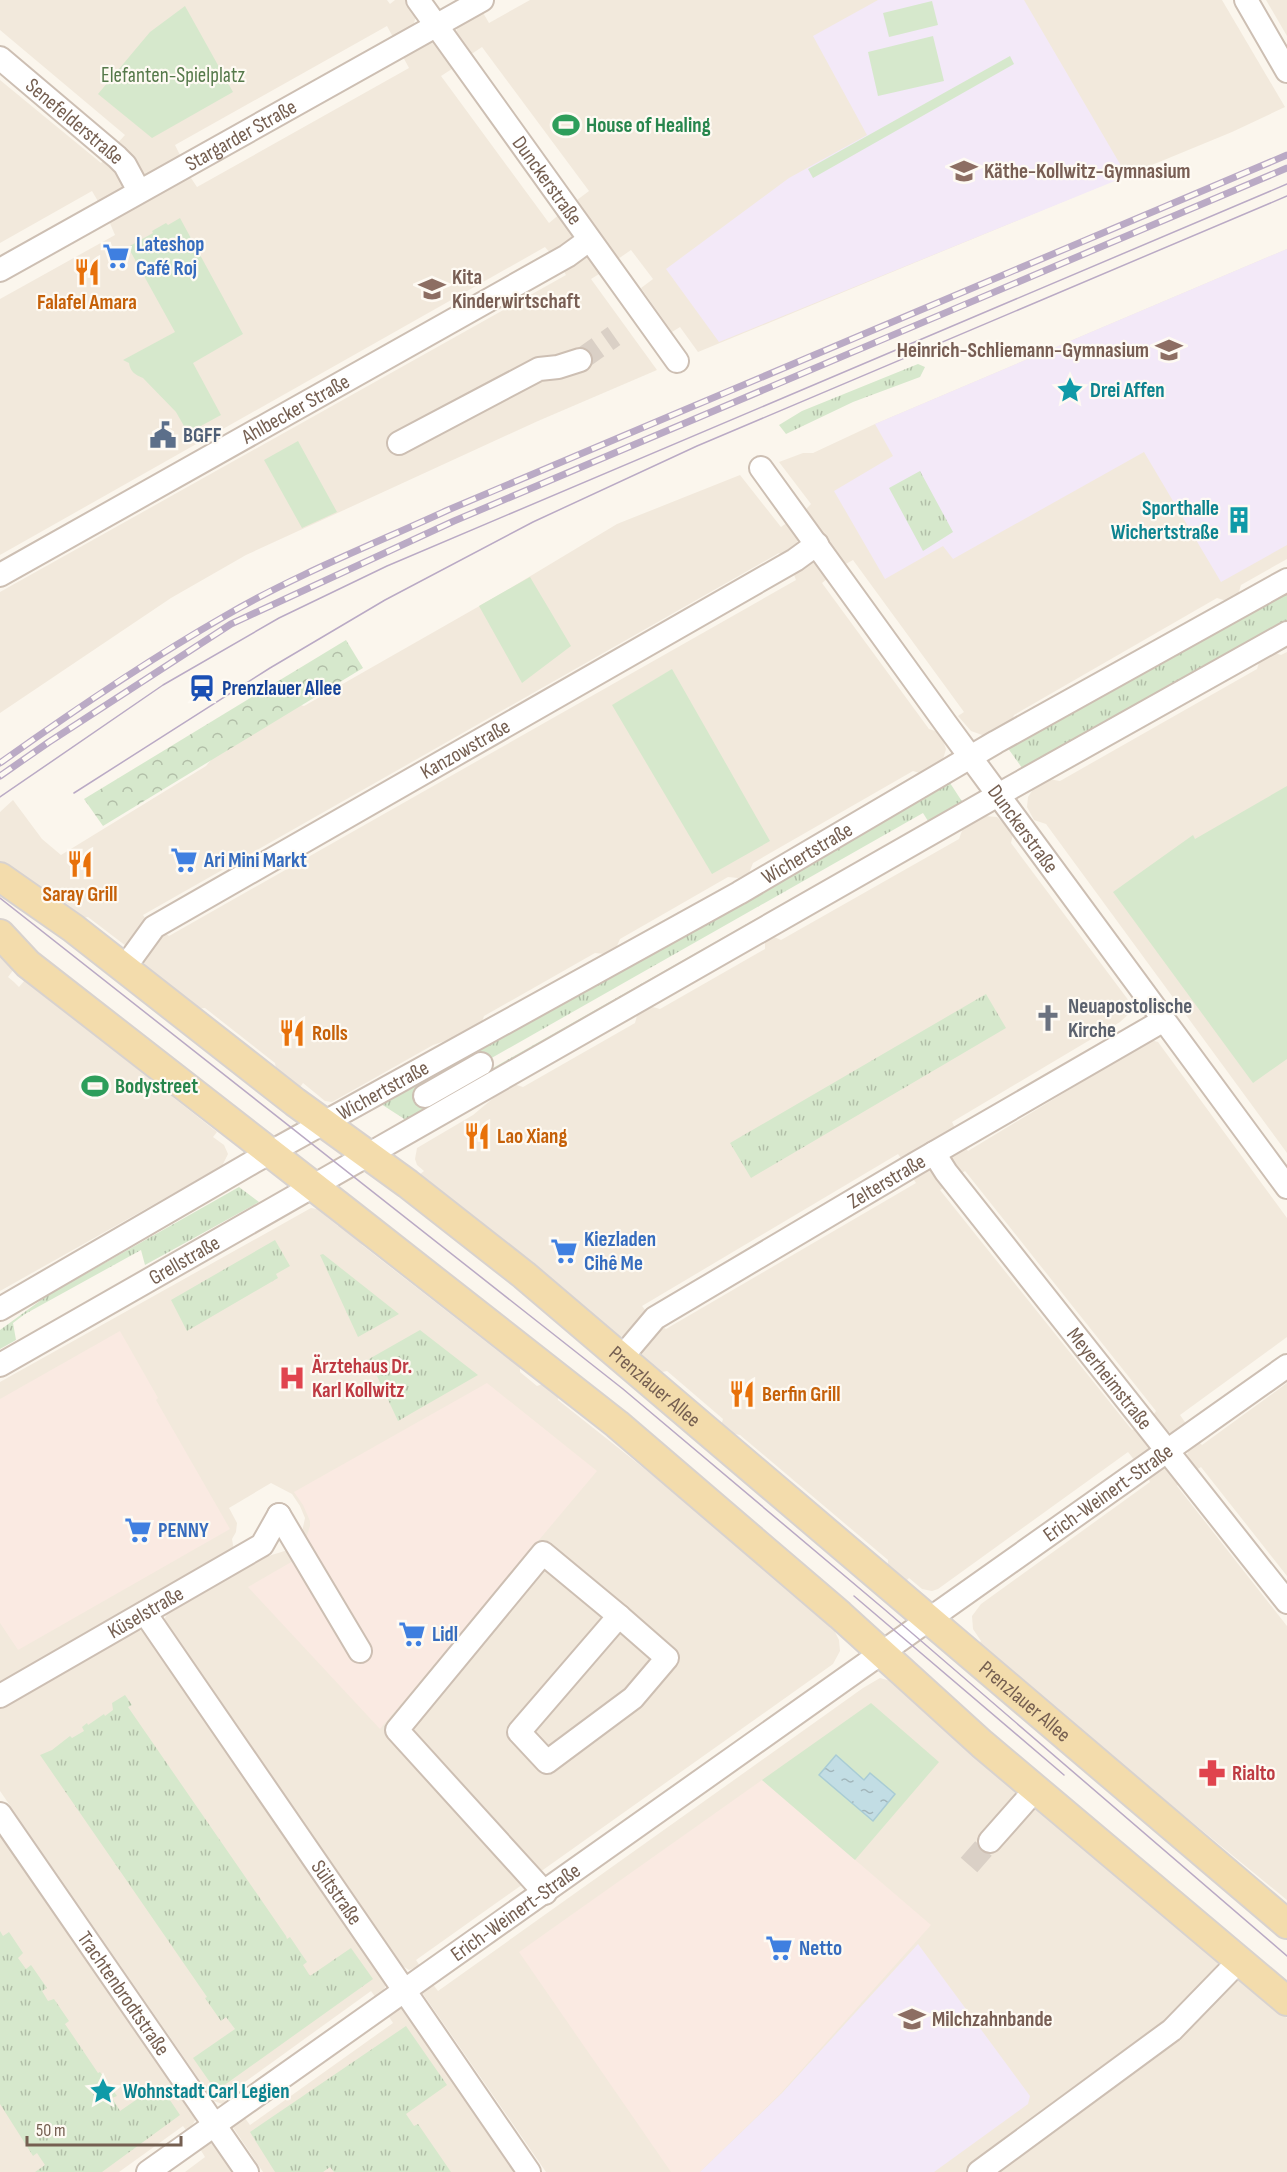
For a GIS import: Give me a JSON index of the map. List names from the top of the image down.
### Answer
{
  "streets": {
    "main road": ["Prenzlauer Allee"],
    "street": [
      "Senefelderstraße",
      "Stargarder Straße",
      "Dunckerstraße",
      "Ahlbecker Straße",
      "Kanzowstraße",
      "Wichertstraße",
      "Zelterstraße",
      "Grellstraße",
      "Meyerheimstraße",
      "Erich-Weinert-Straße",
      "Küselstraße",
      "Sültstraße",
      "Trachtenbrodtstraße"
    ]
  },
  "crossings": [
    ["Senefelderstraße", "Stargarder Straße"],
    ["Stargarder Straße", "Dunckerstraße"],
    ["Dunckerstraße", "Ahlbecker Straße"],
    ["Dunckerstraße", "Kanzowstraße"],
    ["Dunckerstraße", "Wichertstraße"],
    ["Dunckerstraße", "Zelterstraße"],
    ["Kanzowstraße", "Prenzlauer Allee"],
    ["Wichertstraße", "Prenzlauer Allee"],
    ["Zelterstraße", "Meyerheimstraße"],
    ["Zelterstraße", "Prenzlauer Allee"],
    ["Grellstraße", "Prenzlauer Allee"],
    ["Meyerheimstraße", "Erich-Weinert-Straße"],
    ["Prenzlauer Allee", "Erich-Weinert-Straße"],
    ["Erich-Weinert-Straße", "Sültstraße"],
    ["Erich-Weinert-Straße", "Trachtenbrodtstraße"],
    ["Küselstraße", "Sültstraße"]
  ],
  "parks": ["Elefanten-Spielplatz"],
  "places": {
    "sports": ["House of Healing", "Bodystreet"],
    "school or university": [
      "Käthe-Kollwitz-Gymnasium",
      "Kita Kinderwirtschaft",
      "Heinrich-Schliemann-Gymnasium",
      "Milchzahnbande"
    ],
    "supermarket": [
      "Lateshop Café Roj",
      "Ari Mini Markt",
      "Kiezladen Cihê Me",
      "PENNY",
      "Lidl",
      "Netto"
    ],
    "restaurant": [
      "Falafel Amara",
      "Saray Grill",
      "Rolls",
      "Lao Xiang",
      "Berfin Grill"
    ],
    "place": ["Drei Affen", "Wohnstadt Carl Legien"],
    "public building": ["BGFF"],
    "building": ["Sporthalle Wichertstraße"],
    "station": ["Prenzlauer Allee"],
    "church": ["Neuapostolische Kirche"],
    "hospital": ["Ärztehaus Dr. Karl Kollwitz"],
    "pharmacy": ["Rialto"]
  },
  "scale_bar": "50 m"
}
